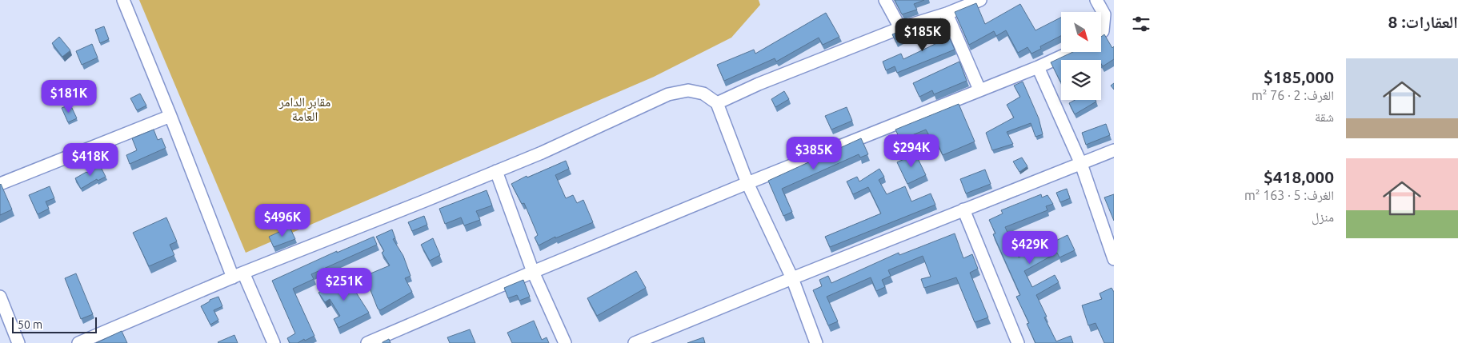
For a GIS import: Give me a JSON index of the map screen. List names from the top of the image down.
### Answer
{
  "parks": ["مقابر الدامر العامة"],
  "scale_bar": "50 m",
  "north": "bottom right",
  "page": {
    "heading": "العقارات: 8",
    "price": [
      "$185K",
      "$181K",
      "$294K",
      "$385K",
      "$418K",
      "$496K",
      "$429K",
      "$251K"
    ],
    "list": [
      {
        "name": "$185,000",
        "note": "الغرف: 2 · 76 m² · شقة"
      },
      {
        "name": "$418,000",
        "note": "الغرف: 5 · 163 m² · منزل"
      }
    ],
    "scale": "50 m"
  }
}
